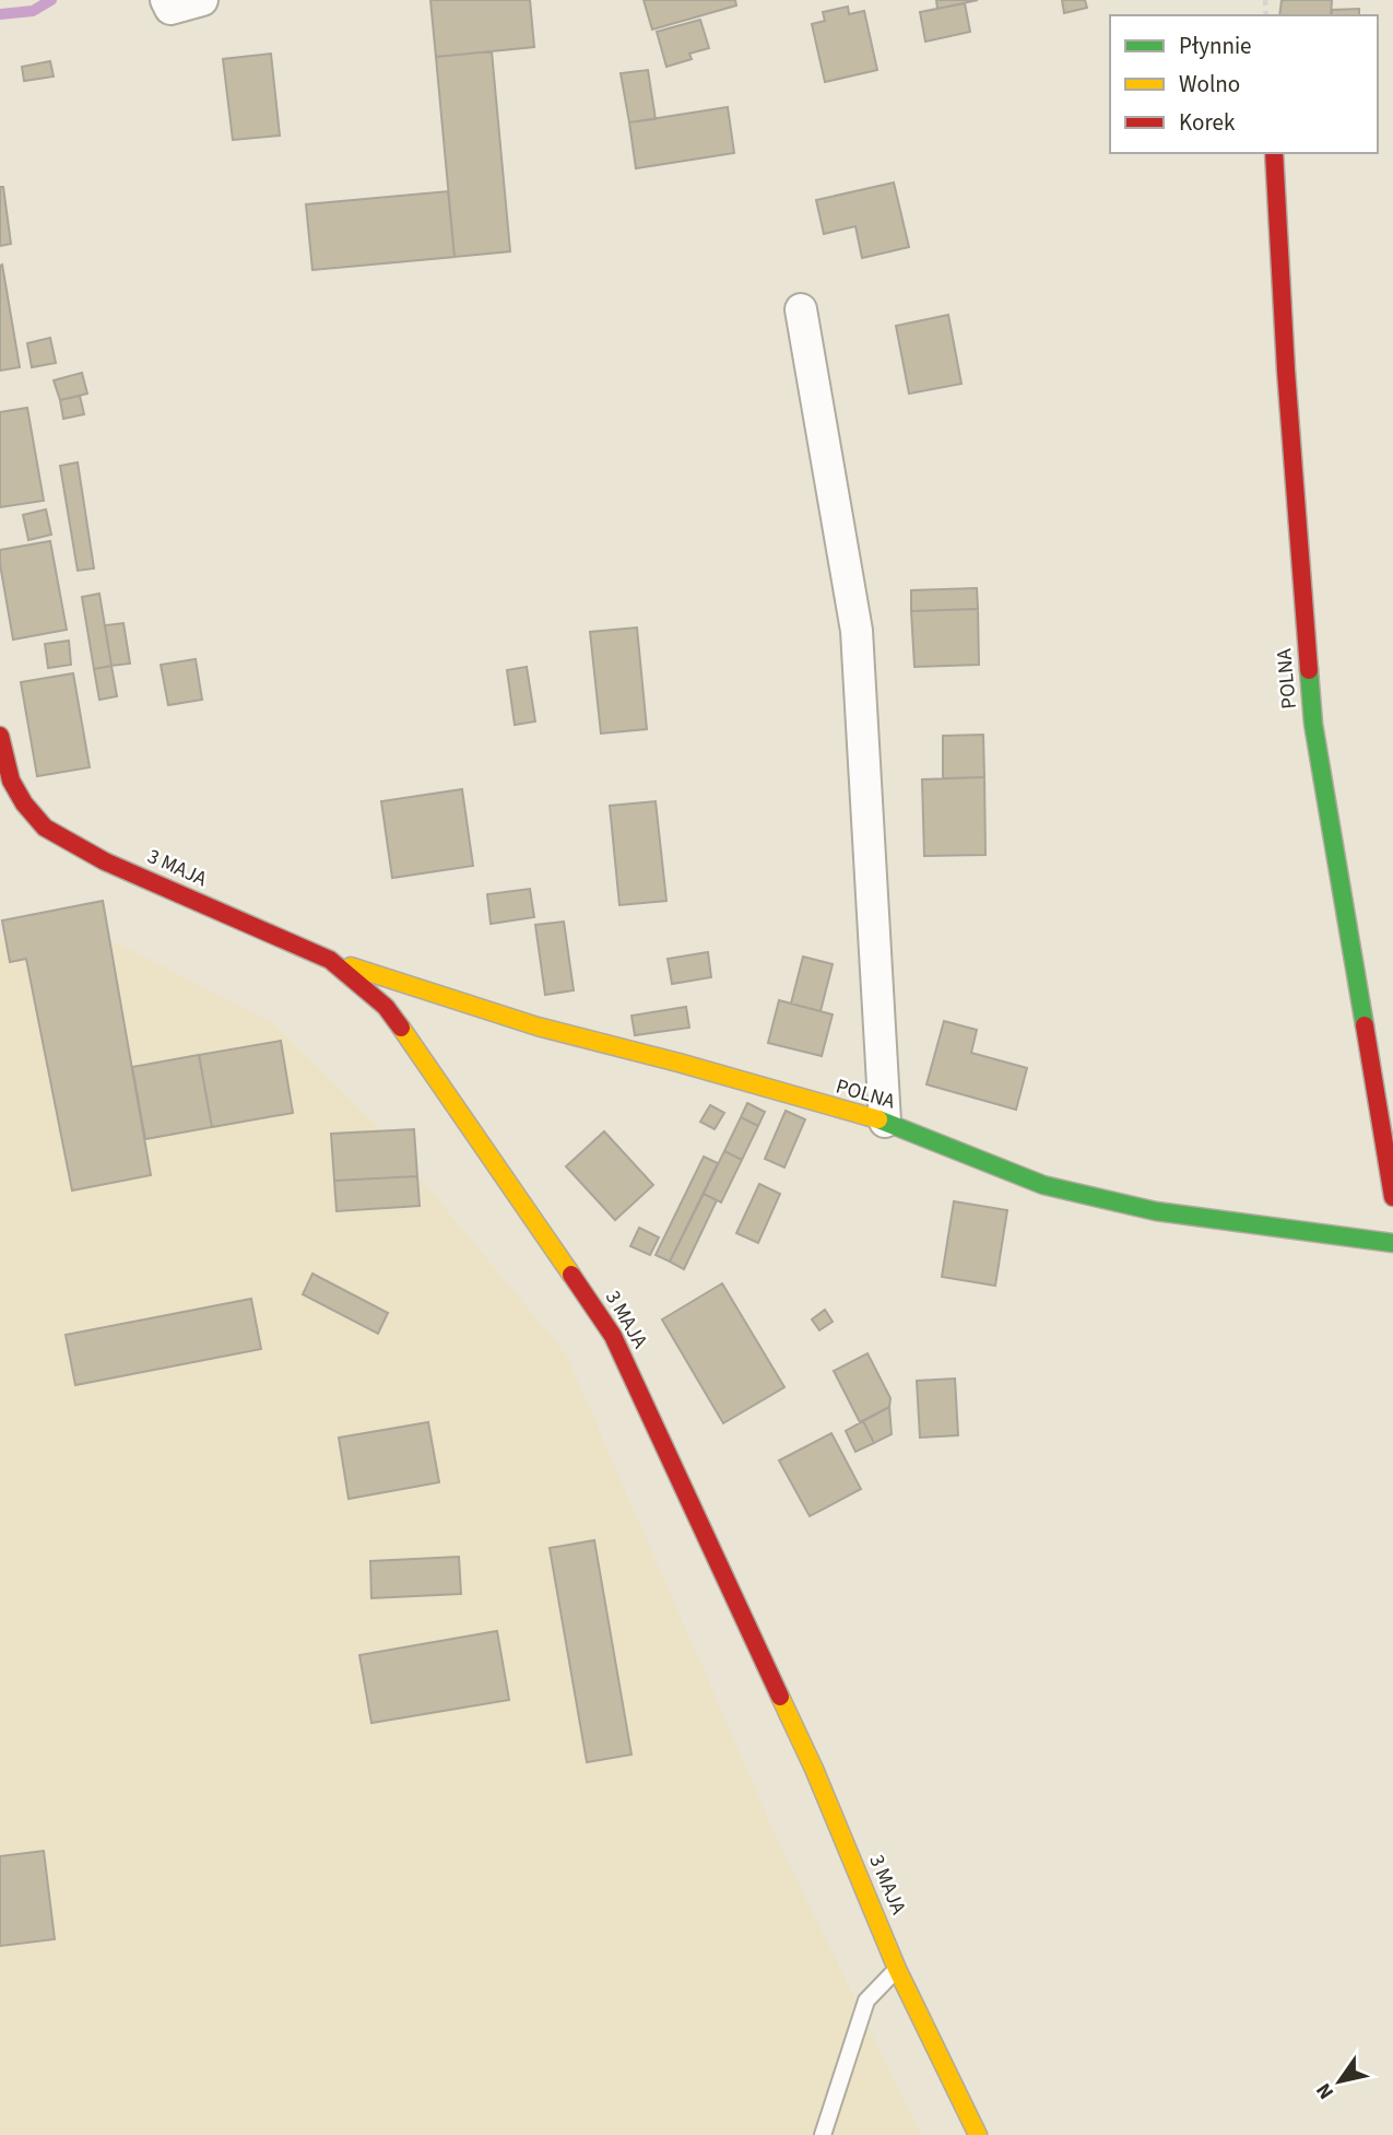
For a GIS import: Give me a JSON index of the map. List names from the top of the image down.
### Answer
{
  "streets": {
    "street": ["POLNA", "3 MAJA"]
  },
  "crossings": [
    ["POLNA", "3 MAJA"]
  ],
  "legend": ["Płynnie", "Wolno", "Korek"],
  "north": "bottom left"
}
